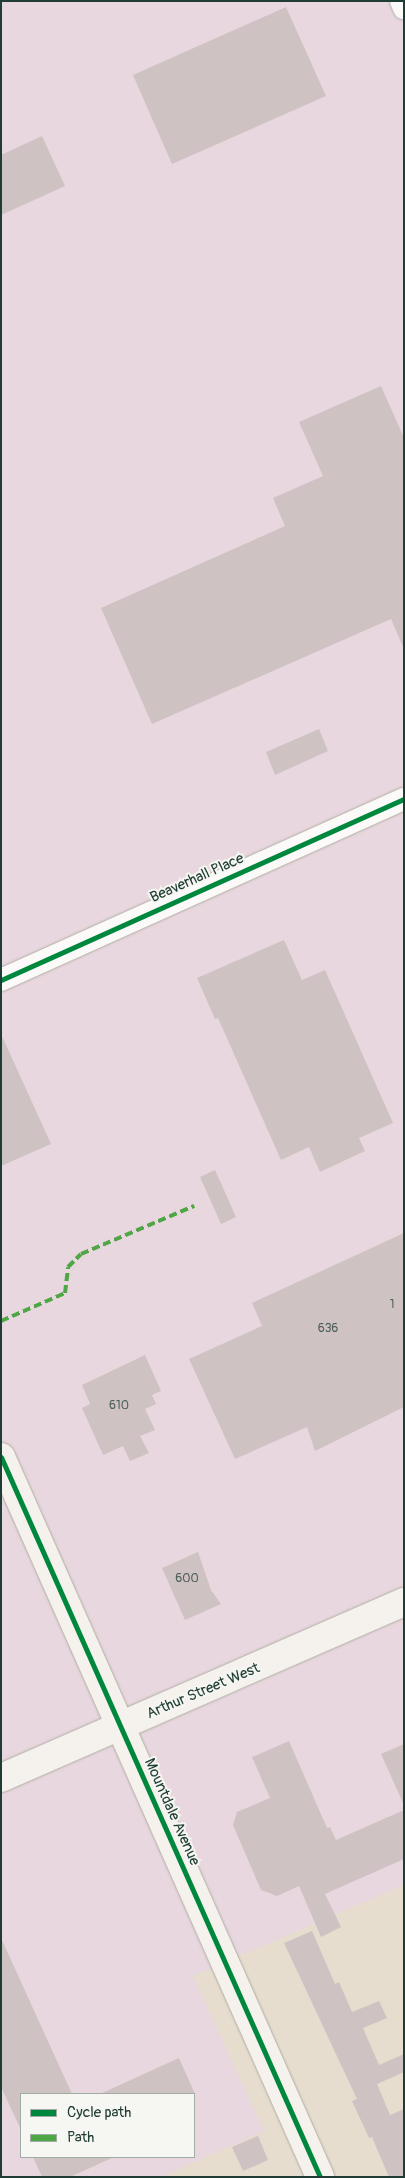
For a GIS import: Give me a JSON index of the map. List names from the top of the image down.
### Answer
{
  "streets": {
    "street": ["Beaverhall Place", "Arthur Street West", "Mountdale Avenue"]
  },
  "crossings": [
    ["Arthur Street West", "Mountdale Avenue"]
  ],
  "house_numbers": [
    "1",
    "636",
    "610",
    "600"
  ],
  "legend": ["Cycle path", "Path"]
}
